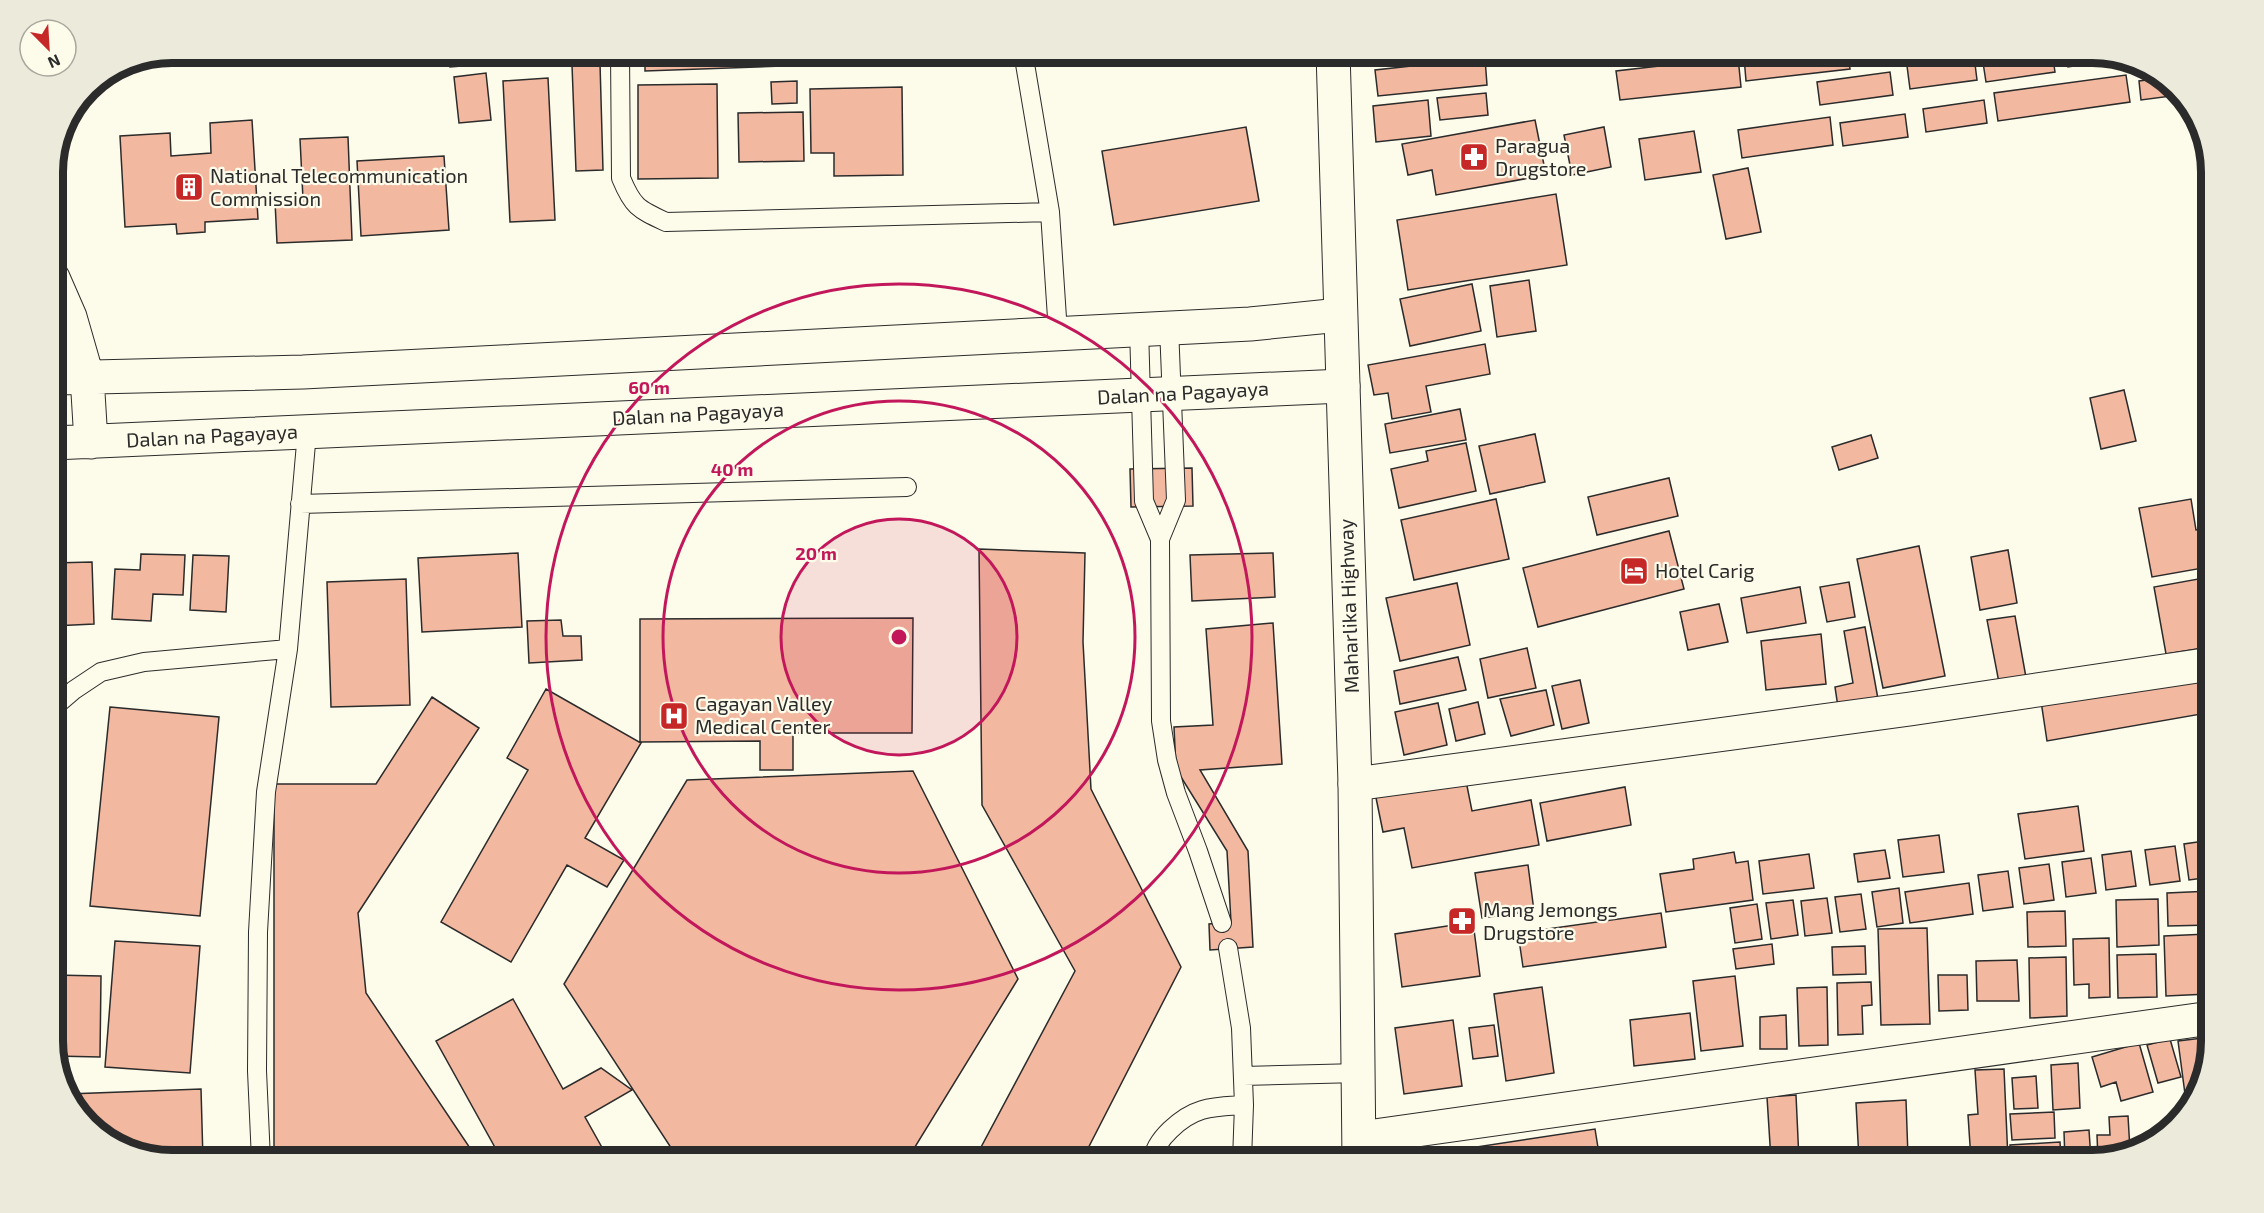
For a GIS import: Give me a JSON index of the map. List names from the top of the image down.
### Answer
{
  "streets": {
    "main road": ["Dalan na Pagayaya", "Maharlika Highway"]
  },
  "crossings": [
    ["Dalan na Pagayaya", "Maharlika Highway"]
  ],
  "places": {
    "pharmacy": ["Paragua Drugstore", "Mang Jemongs Drugstore"],
    "building": ["National Telecommunication Commission"],
    "hotel": ["Hotel Carig"],
    "hospital": ["Cagayan Valley Medical Center"]
  },
  "north": "bottom right",
  "rings": ["60 m", "40 m", "20 m"]
}
